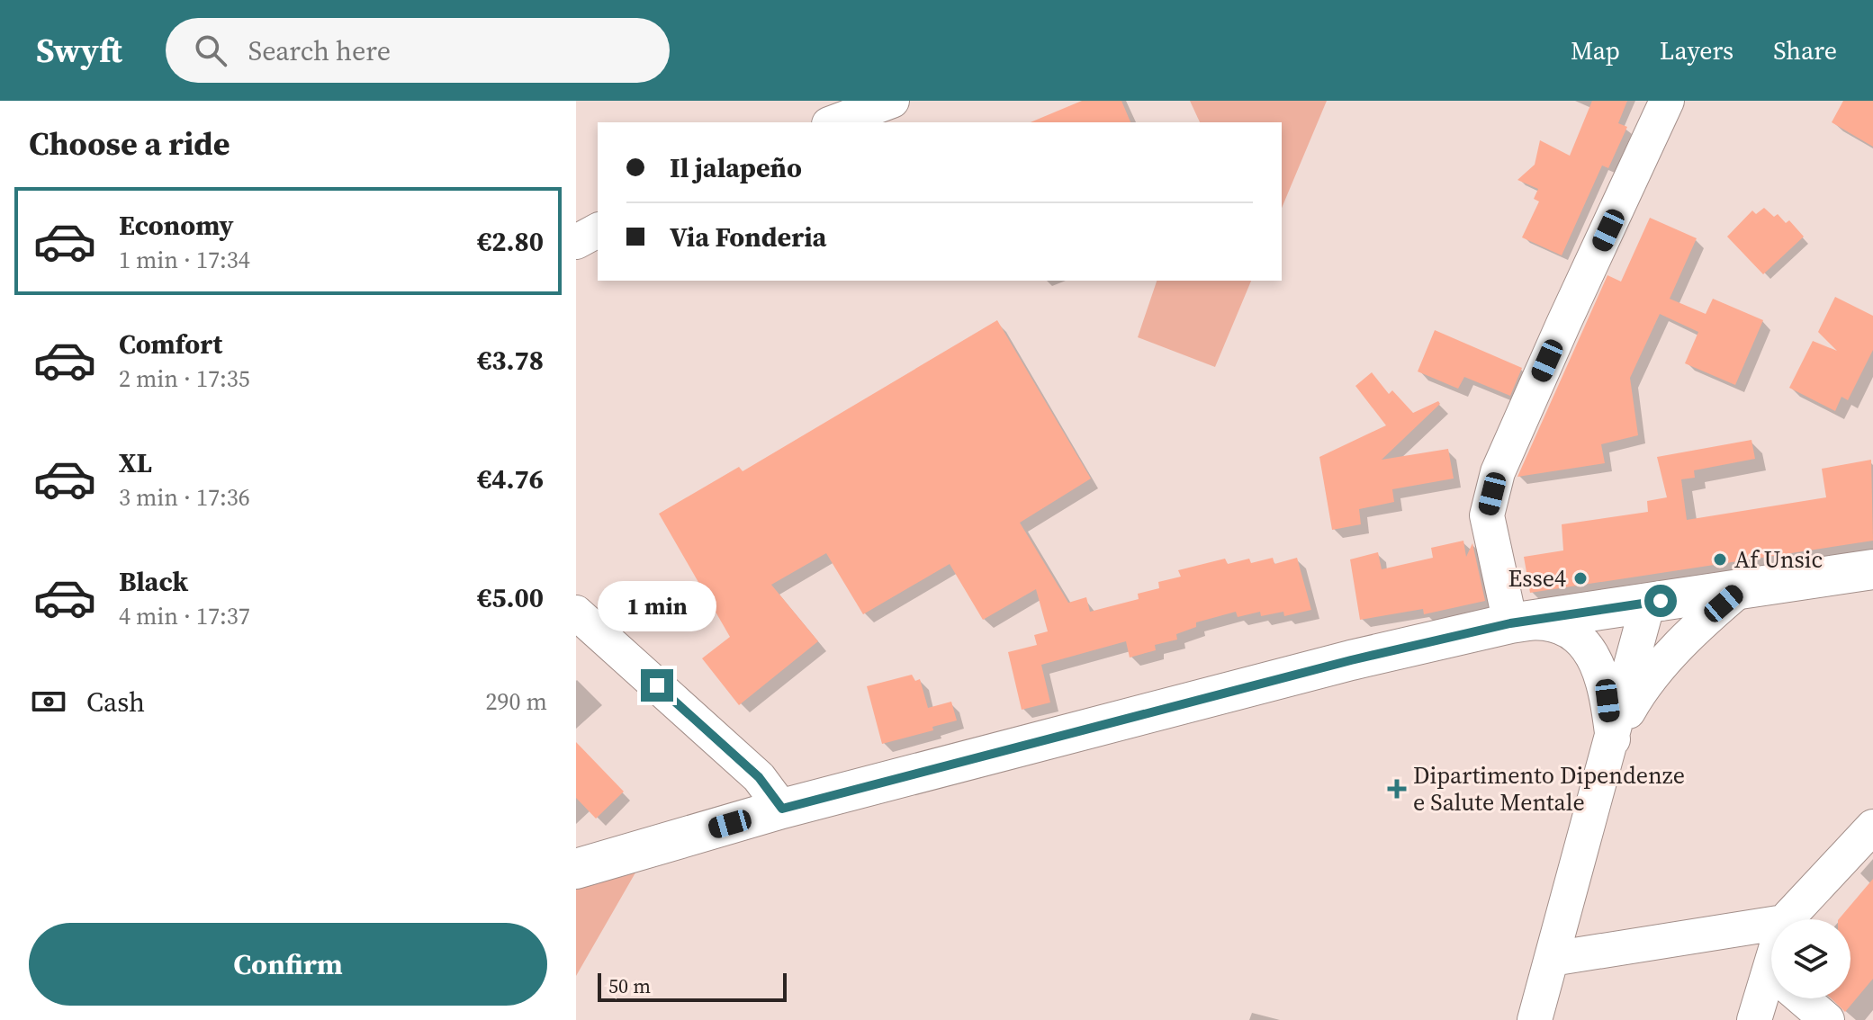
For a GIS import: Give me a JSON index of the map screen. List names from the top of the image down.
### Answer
{
  "places": {
    "other": ["Af Unsic", "Esse4"],
    "health": ["Dipartimento Dipendenze e Salute Mentale"]
  },
  "scale_bar": "50 m",
  "page": {
    "header": "Swyft",
    "search": "Search here",
    "nav": ["Map", "Layers", "Share"],
    "heading": "Choose a ride",
    "banner": ["Il jalapeño", "Via Fonderia"],
    "list": [
      {
        "name": "Economy",
        "note": "1 min · 17:34",
        "value": "€2.80"
      },
      {
        "name": "Comfort",
        "note": "2 min · 17:35",
        "value": "€3.78"
      },
      {
        "name": "XL",
        "note": "3 min · 17:36",
        "value": "€4.76"
      },
      {
        "name": "Black",
        "note": "4 min · 17:37",
        "value": "€5.00"
      }
    ],
    "bubble": "1 min",
    "pay": ["Cash", "290 m"],
    "buttons": "Confirm",
    "scale": "50 m"
  }
}
